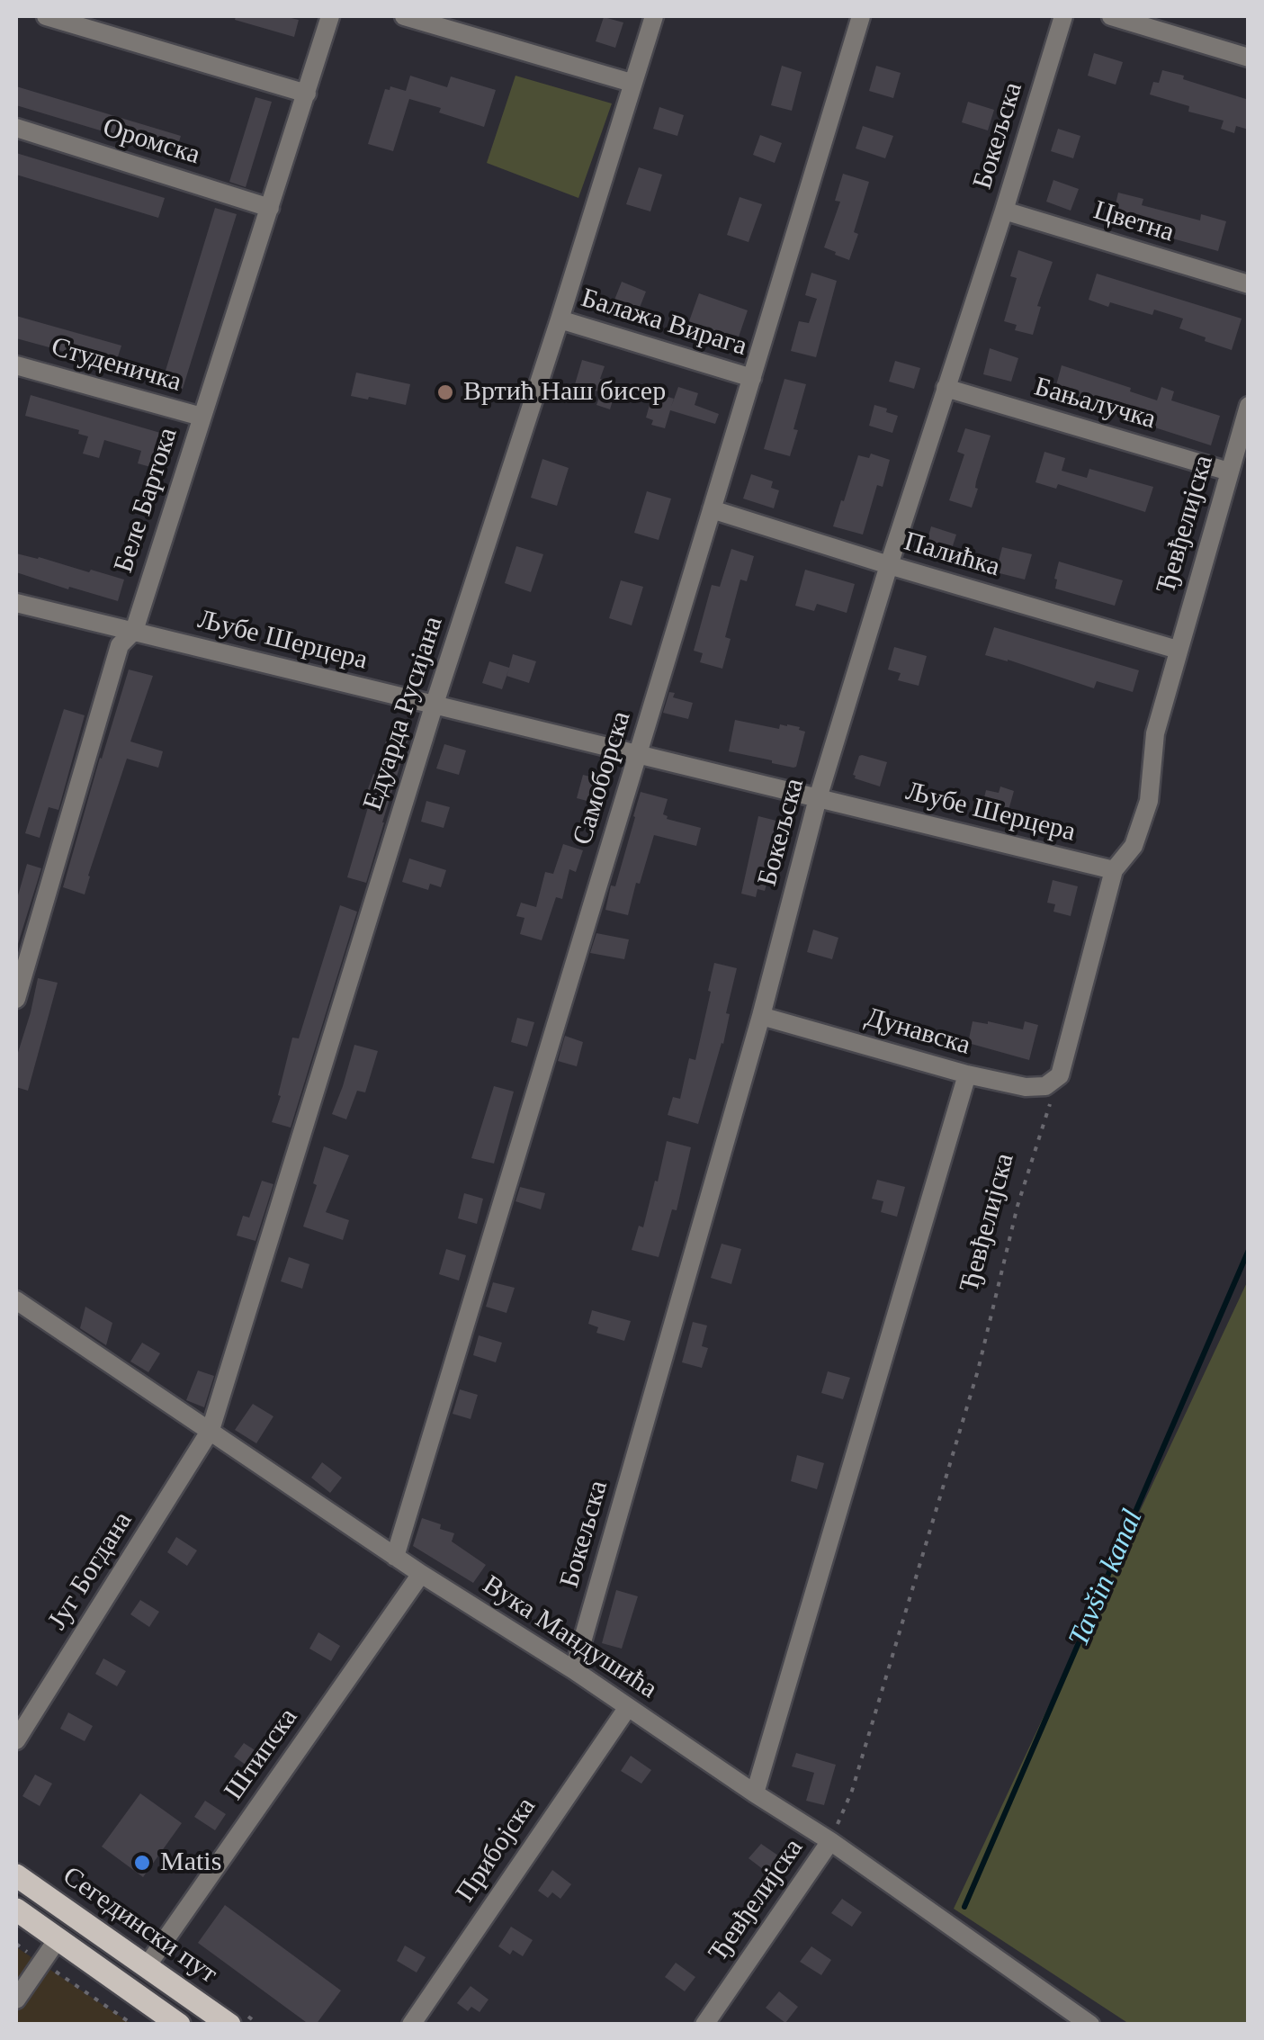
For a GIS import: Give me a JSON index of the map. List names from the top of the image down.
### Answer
{
  "streets": {
    "main road": ["Сегедински пут"],
    "street": [
      "Бокељска",
      "Оромска",
      "Цветна",
      "Балажа Вирага",
      "Студеничка",
      "Бањалучка",
      "Беле Бартока",
      "Ђевђелијска",
      "Палићка",
      "Љубе Шерцера",
      "Едуарда Русијана",
      "Самоборска",
      "Дунавска",
      "Југ Богдана",
      "Вука Мандушића",
      "Штипска",
      "Прибојска"
    ]
  },
  "crossings": [
    ["Бокељска", "Цветна"],
    ["Бокељска", "Бањалучка"],
    ["Бокељска", "Палићка"],
    ["Бокељска", "Љубе Шерцера"],
    ["Бокељска", "Дунавска"],
    ["Бокељска", "Вука Мандушића"],
    ["Оромска", "Беле Бартока"],
    ["Балажа Вирага", "Едуарда Русијана"],
    ["Балажа Вирага", "Самоборска"],
    ["Студеничка", "Беле Бартока"],
    ["Бањалучка", "Ђевђелијска"],
    ["Беле Бартока", "Љубе Шерцера"],
    ["Ђевђелијска", "Палићка"],
    ["Ђевђелијска", "Љубе Шерцера"],
    ["Ђевђелијска", "Дунавска"],
    ["Ђевђелијска", "Вука Мандушића"],
    ["Палићка", "Самоборска"],
    ["Љубе Шерцера", "Едуарда Русијана"],
    ["Љубе Шерцера", "Самоборска"],
    ["Едуарда Русијана", "Југ Богдана"],
    ["Едуарда Русијана", "Вука Мандушића"],
    ["Самоборска", "Вука Мандушића"],
    ["Југ Богдана", "Вука Мандушића"],
    ["Вука Мандушића", "Штипска"],
    ["Вука Мандушића", "Прибојска"],
    ["Штипска", "Сегедински пут"]
  ],
  "water": ["Tavšin kanal"],
  "places": ["Вртић Наш бисер", "Matis"]
}
